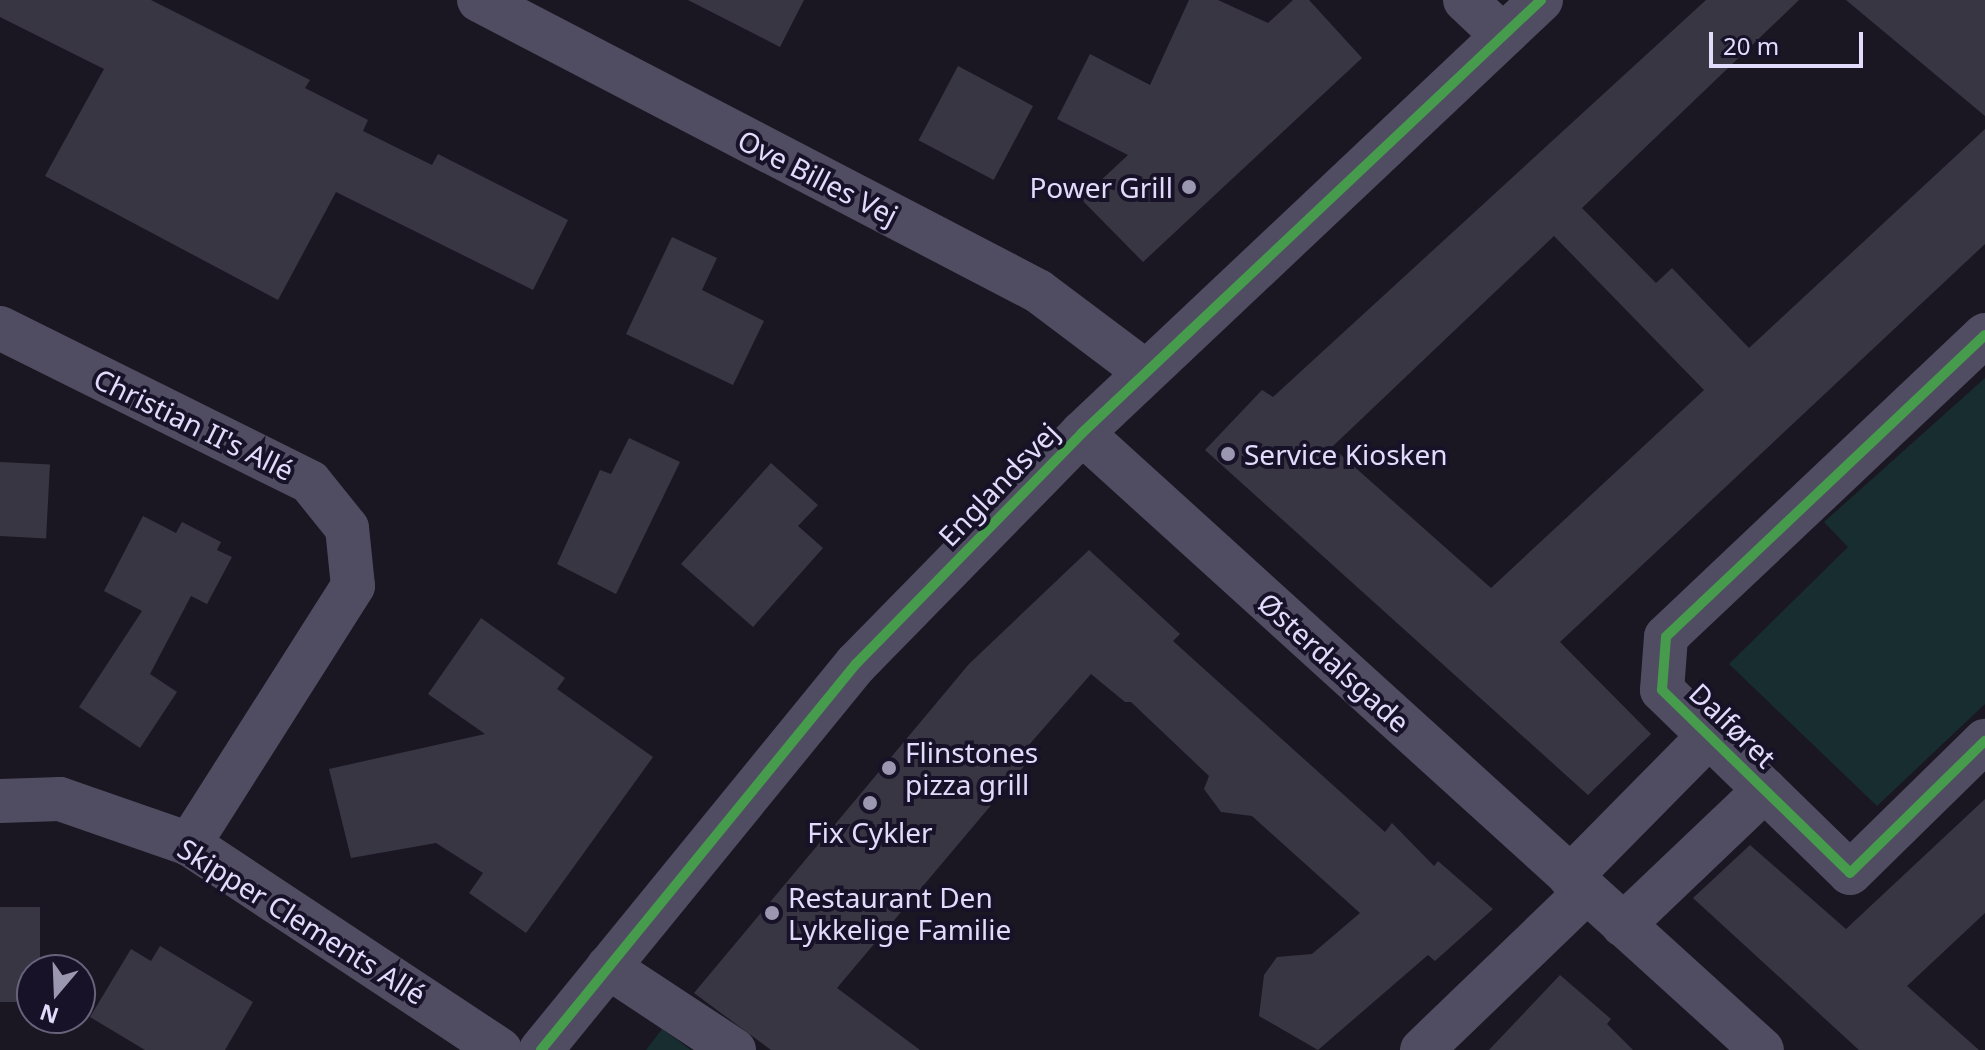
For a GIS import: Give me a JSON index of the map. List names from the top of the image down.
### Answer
{
  "streets": {
    "street": [
      "Ove Billes Vej",
      "Christian II's Allé",
      "Englandsvej",
      "Østerdalsgade",
      "Dalføret",
      "Skipper Clements Allé"
    ]
  },
  "crossings": [
    ["Ove Billes Vej", "Englandsvej"],
    ["Christian II's Allé", "Skipper Clements Allé"],
    ["Englandsvej", "Østerdalsgade"],
    ["Østerdalsgade", "Dalføret"]
  ],
  "places": [
    "Power Grill",
    "Service Kiosken",
    "Flinstones pizza grill",
    "Fix Cykler",
    "Restaurant Den Lykkelige Familie"
  ],
  "scale_bar": "20 m",
  "north": "bottom"
}
